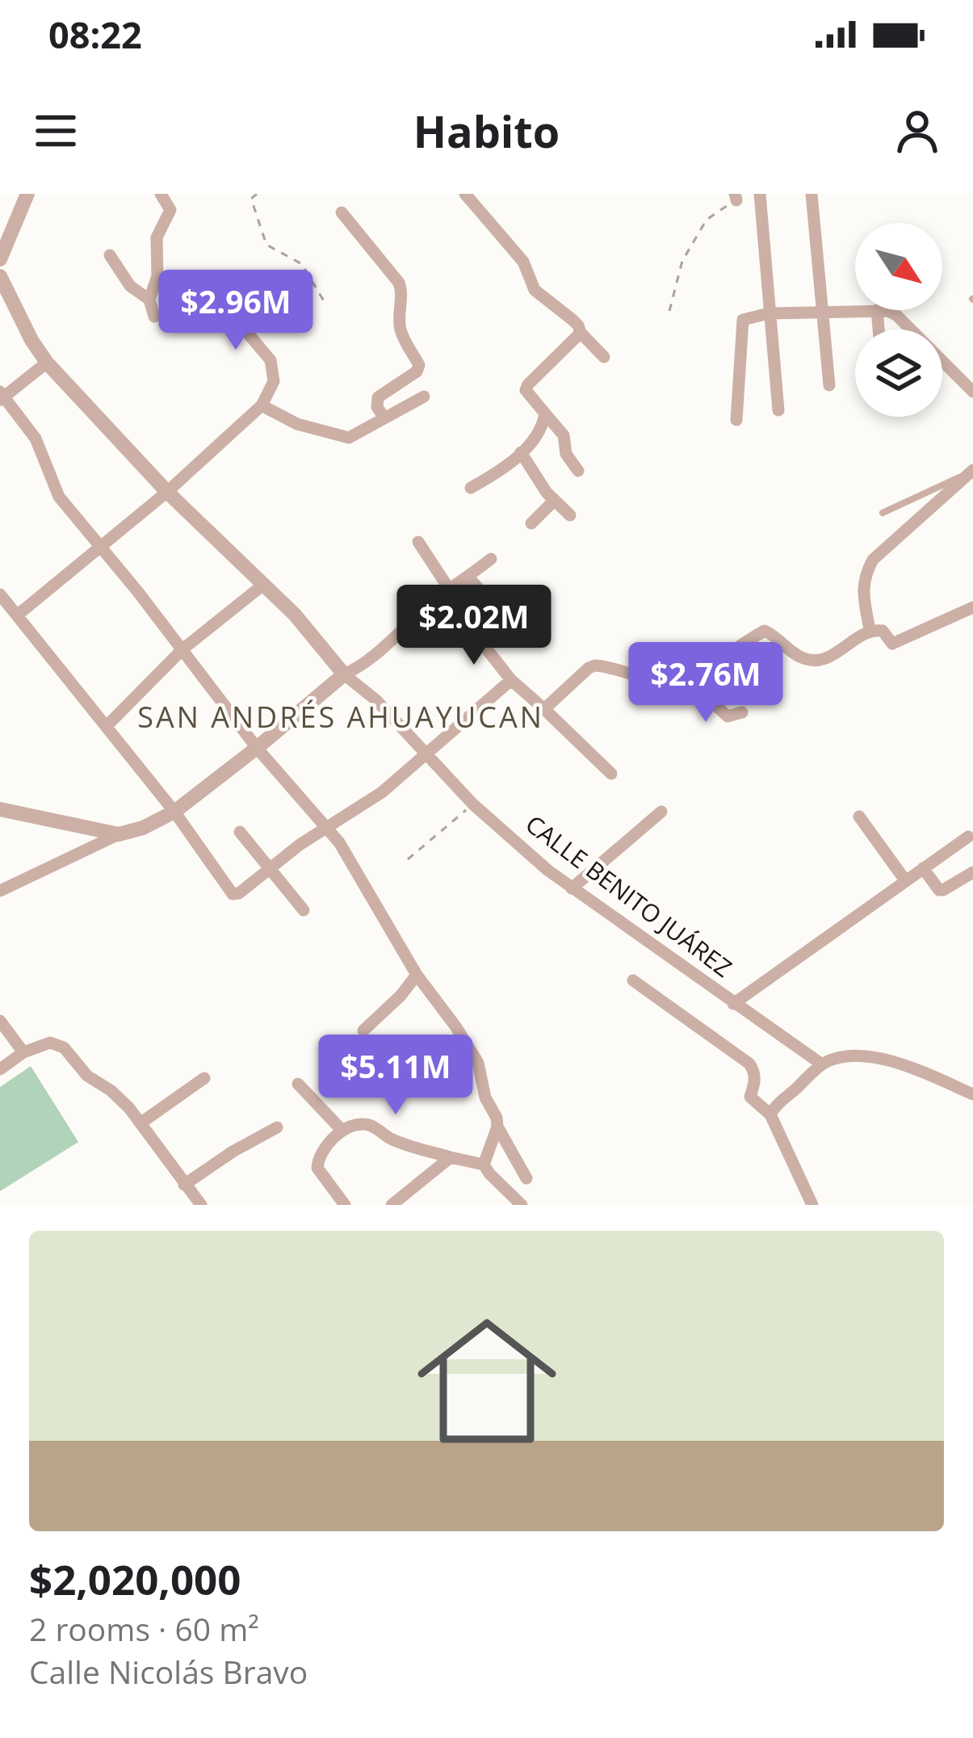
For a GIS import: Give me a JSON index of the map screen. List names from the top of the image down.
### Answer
{
  "streets": {
    "street": ["CALLE BENITO JUÁREZ"]
  },
  "districts": ["SAN ANDRÉS AHUAYUCAN"],
  "north": "bottom right",
  "page": {
    "status": "08:22",
    "header": "Habito",
    "price": [
      "$2.96M",
      "$2.02M",
      "$2.76M",
      "$5.11M"
    ],
    "list": [
      {
        "name": "$2,020,000",
        "note": "2 rooms · 60 m² · Calle Nicolás Bravo"
      }
    ]
  }
}
